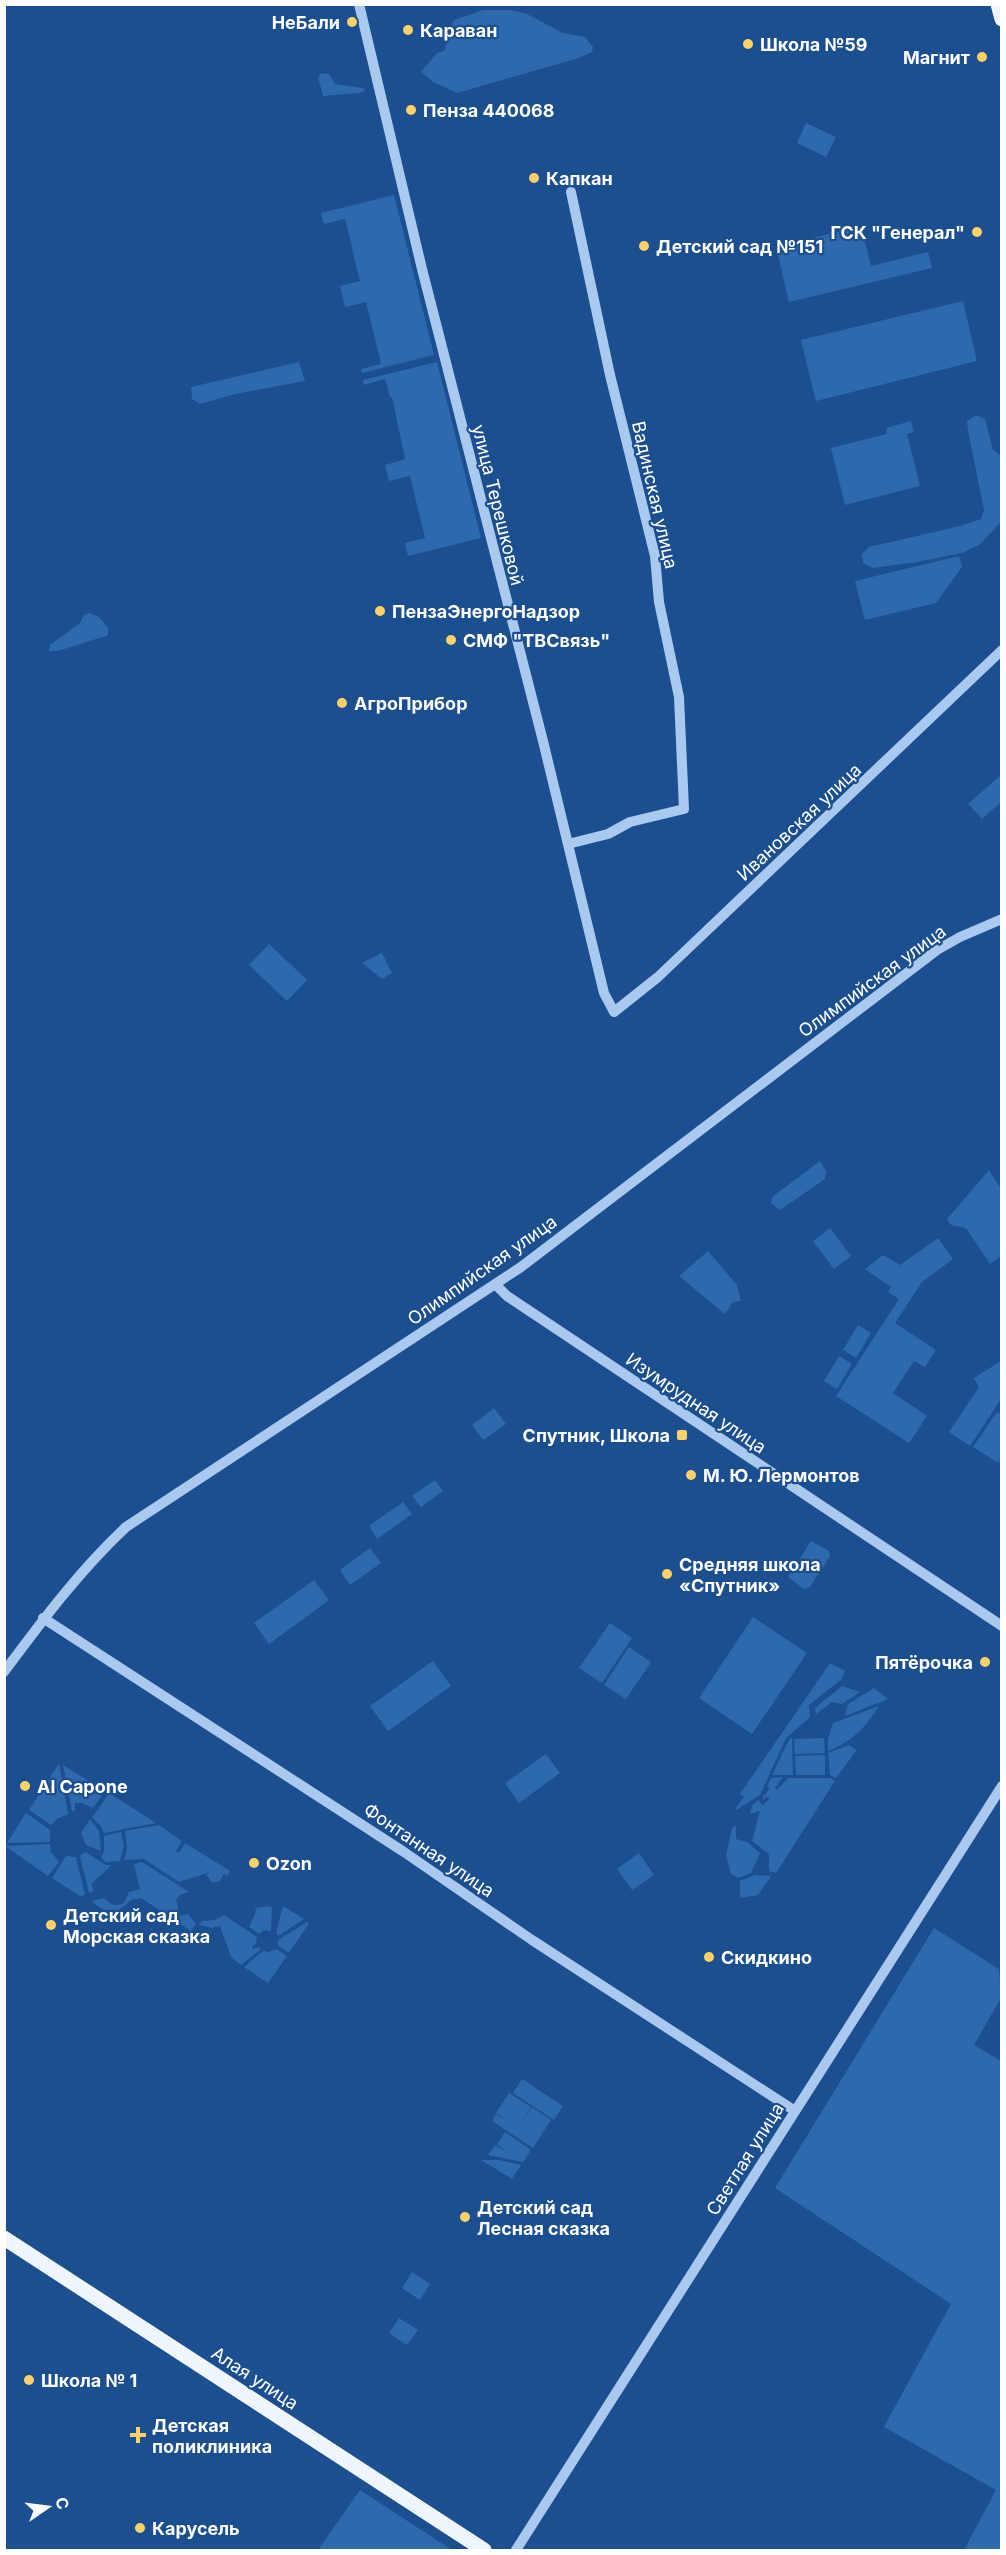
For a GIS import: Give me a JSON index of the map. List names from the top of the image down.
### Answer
{
  "streets": {
    "main road": ["Алая улица"],
    "street": [
      "Вадинская улица",
      "улица Терешковой",
      "Ивановская улица",
      "Олимпийская улица",
      "Изумрудная улица",
      "Фонтанная улица",
      "Светлая улица"
    ]
  },
  "crossings": [
    ["Вадинская улица", "улица Терешковой"],
    ["улица Терешковой", "Ивановская улица"],
    ["Олимпийская улица", "Изумрудная улица"],
    ["Олимпийская улица", "Фонтанная улица"],
    ["Фонтанная улица", "Светлая улица"]
  ],
  "places": {
    "other": [
      "НеБали",
      "Караван",
      "Школа №59",
      "Магнит",
      "Пенза 440068",
      "Капкан",
      "ГСК \"Генерал\"",
      "Детский сад №151",
      "ПензаЭнергоНадзор",
      "СМФ \"ТВСвязь\"",
      "АгроПрибор",
      "М. Ю. Лермонтов",
      "Средняя школа «Спутник»",
      "Пятёрочка",
      "Al Capone",
      "Ozon",
      "Детский сад Морская сказка",
      "Скидкино",
      "Детский сад Лесная сказка",
      "Школа № 1",
      "Карусель"
    ],
    "transit": ["Спутник, Школа"],
    "health": ["Детская поликлиника"]
  },
  "north": "right"
}
